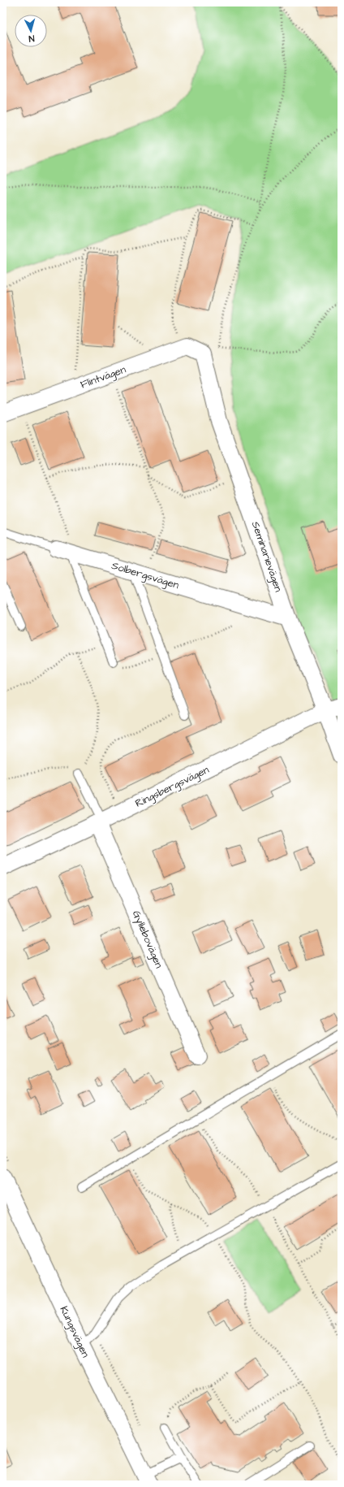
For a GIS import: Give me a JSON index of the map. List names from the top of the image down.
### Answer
{
  "streets": {
    "street": [
      "Flintvägen",
      "Seminarievägen",
      "Solbergsvägen",
      "Ringsbergsvägen",
      "Gyllebovägen",
      "Kungsvägen"
    ]
  },
  "crossings": [
    ["Seminarievägen", "Solbergsvägen"],
    ["Seminarievägen", "Ringsbergsvägen"],
    ["Ringsbergsvägen", "Gyllebovägen"]
  ],
  "north": "bottom"
}
